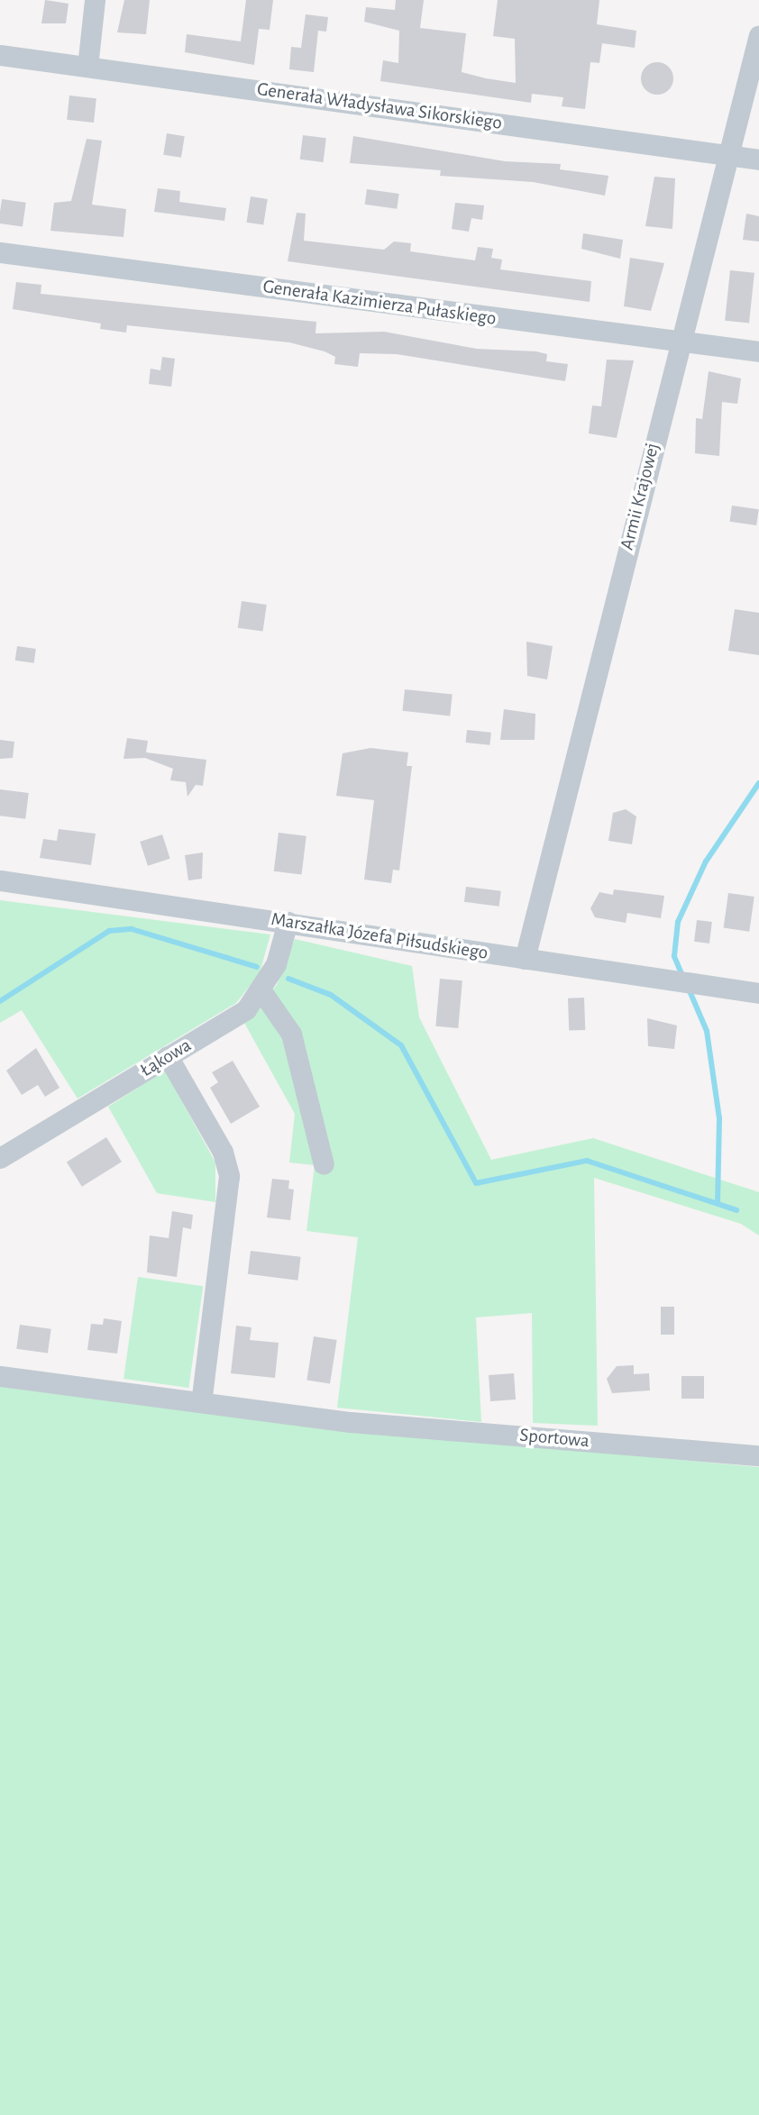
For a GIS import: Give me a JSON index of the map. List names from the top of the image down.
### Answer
{
  "streets": {
    "street": [
      "Generała Władysława Sikorskiego",
      "Generała Kazimierza Pułaskiego",
      "Armii Krajowej",
      "Marszałka Józefa Piłsudskiego",
      "Łąkowa",
      "Sportowa"
    ]
  },
  "crossings": [
    ["Generała Władysława Sikorskiego", "Armii Krajowej"],
    ["Generała Kazimierza Pułaskiego", "Armii Krajowej"],
    ["Armii Krajowej", "Marszałka Józefa Piłsudskiego"],
    ["Marszałka Józefa Piłsudskiego", "Łąkowa"]
  ]
}
